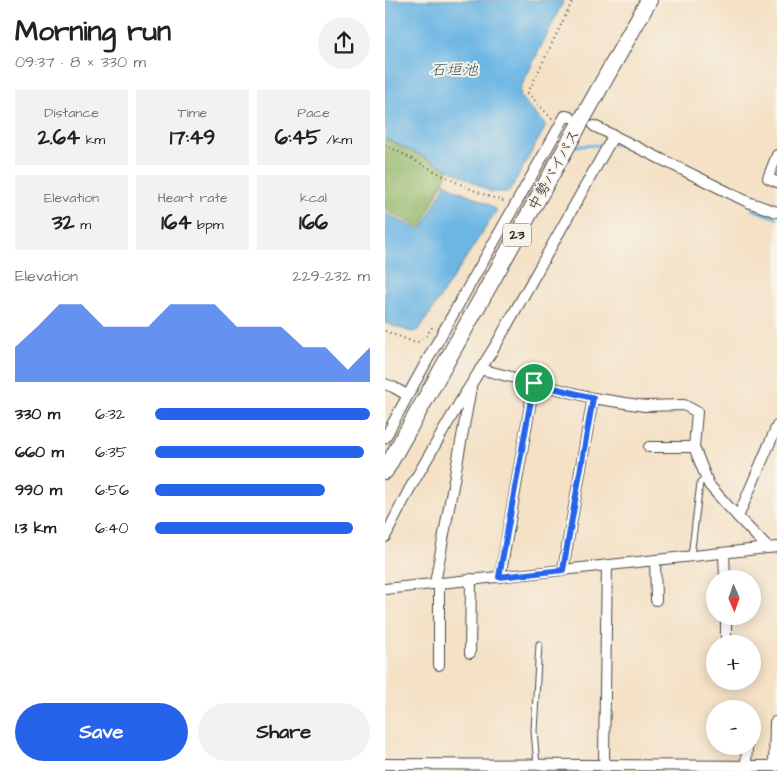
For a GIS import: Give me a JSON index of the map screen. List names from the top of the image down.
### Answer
{
  "streets": {
    "highway": ["中勢バイパス", "23"]
  },
  "water": ["石垣池"],
  "north": "bottom",
  "page": {
    "heading": ["Morning run", "09:37 · 8 × 330 m"],
    "stats": [
      ["Distance", "2.64 km"],
      ["Time", "17:49"],
      ["Pace", "6:45 /km"],
      ["Elevation", "32 m"],
      ["Heart rate", "164 bpm"],
      ["kcal", "166"]
    ],
    "chart": ["Elevation", "229–232 m"],
    "list": [
      {
        "name": "330 m",
        "note": "6:32"
      },
      {
        "name": "660 m",
        "note": "6:35"
      },
      {
        "name": "990 m",
        "note": "6:56"
      },
      {
        "name": "1.3 km",
        "note": "6:40"
      }
    ],
    "map_buttons": ["+", "−"],
    "buttons": ["Save", "Share"]
  }
}
